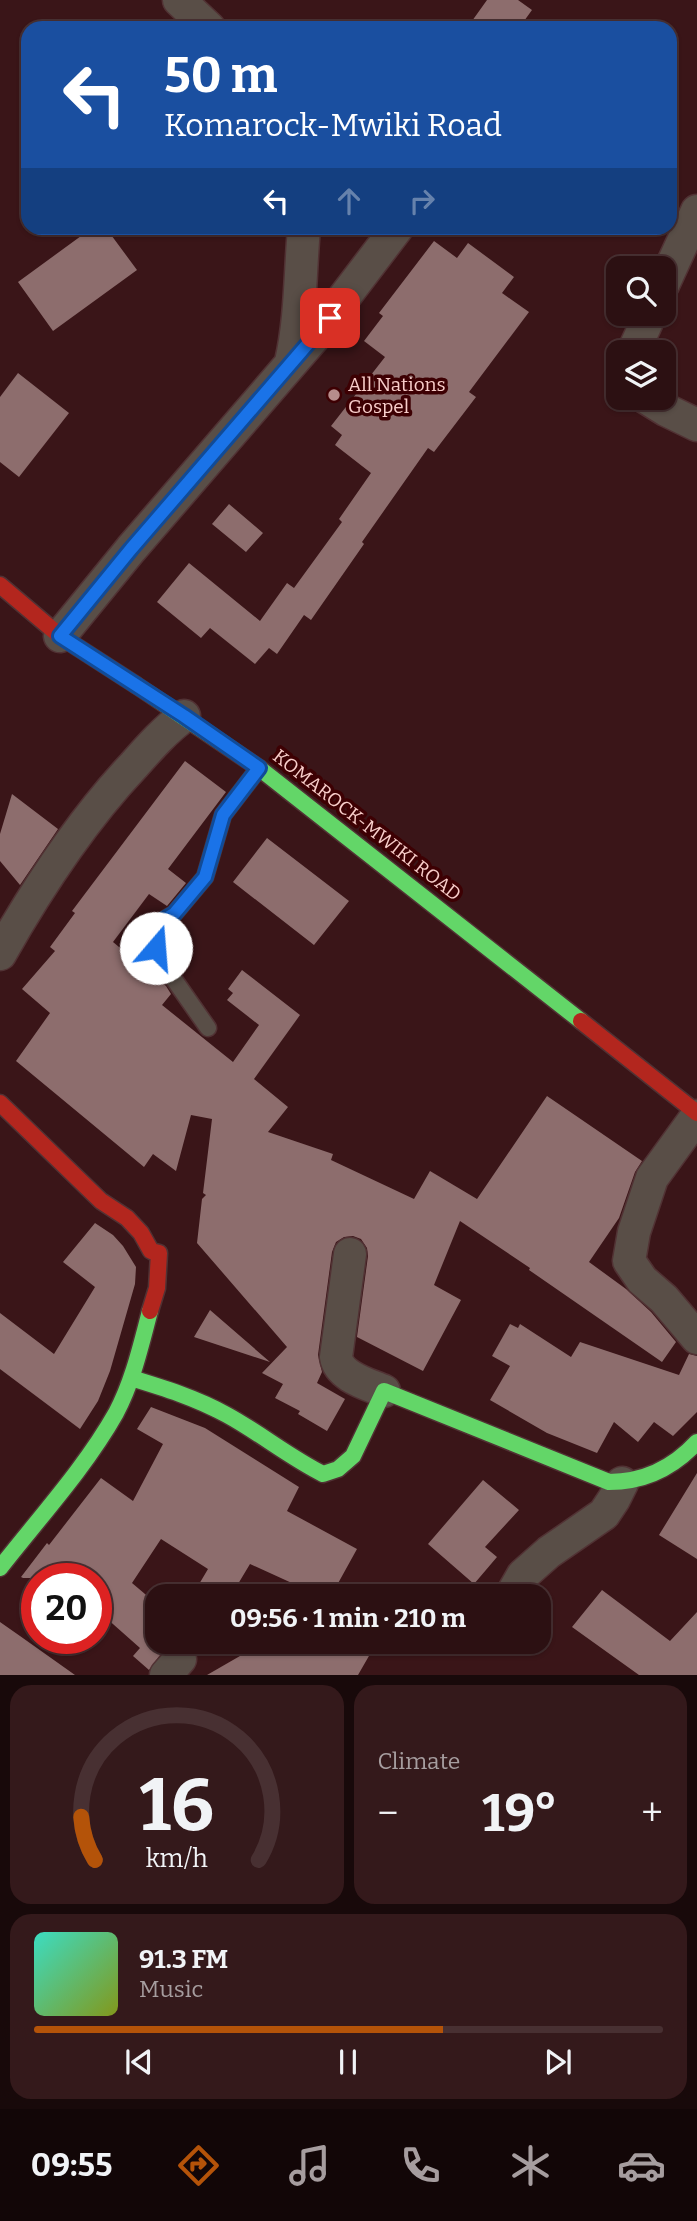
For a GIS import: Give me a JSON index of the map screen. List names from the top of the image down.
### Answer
{
  "streets": {
    "street": ["KOMAROCK-MWIKI ROAD"]
  },
  "places": ["All Nations Gospel"],
  "page": {
    "turn": ["50 m", "Komarock-Mwiki Road"],
    "limit": "20",
    "trip": "09:56 · 1 min · 210 m",
    "tile": "Climate",
    "heat": ["−", "19°", "+"],
    "song": ["91.3 FM", "Music"],
    "tabs": "09:55",
    "gauge": ["16", "km/h"]
  }
}
